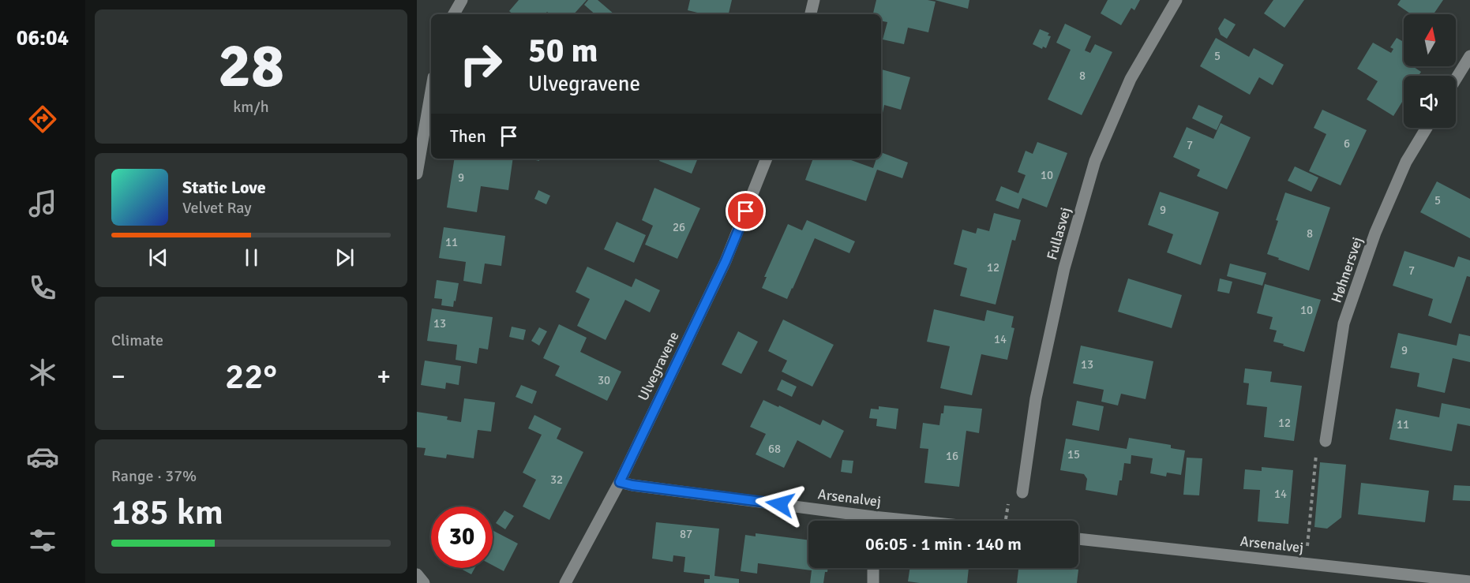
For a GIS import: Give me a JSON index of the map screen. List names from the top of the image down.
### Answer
{
  "streets": {
    "street": [
      "Fullasvej",
      "Høhnersvej",
      "Ulvegravene",
      "Arsenalvej"
    ]
  },
  "crossings": [
    ["Ulvegravene", "Arsenalvej"]
  ],
  "house_numbers": [
    "5",
    "8",
    "6",
    "7",
    "10",
    "9",
    "5",
    "9",
    "26",
    "8",
    "11",
    "12",
    "7",
    "10",
    "13",
    "14",
    "9",
    "13",
    "30",
    "12",
    "11",
    "68",
    "15",
    "16",
    "32",
    "14",
    "87"
  ],
  "north": "top",
  "page": {
    "tabs": "06:04",
    "tile": [
      ["28", "km/h"],
      "Climate",
      ["Range · 37%", "185 km"]
    ],
    "turn": ["50 m", "Ulvegravene"],
    "then": "Then",
    "song": ["Static Love", "Velvet Ray"],
    "heat": ["−", "22°", "+"],
    "limit": "30",
    "trip": "06:05 · 1 min · 140 m"
  }
}
